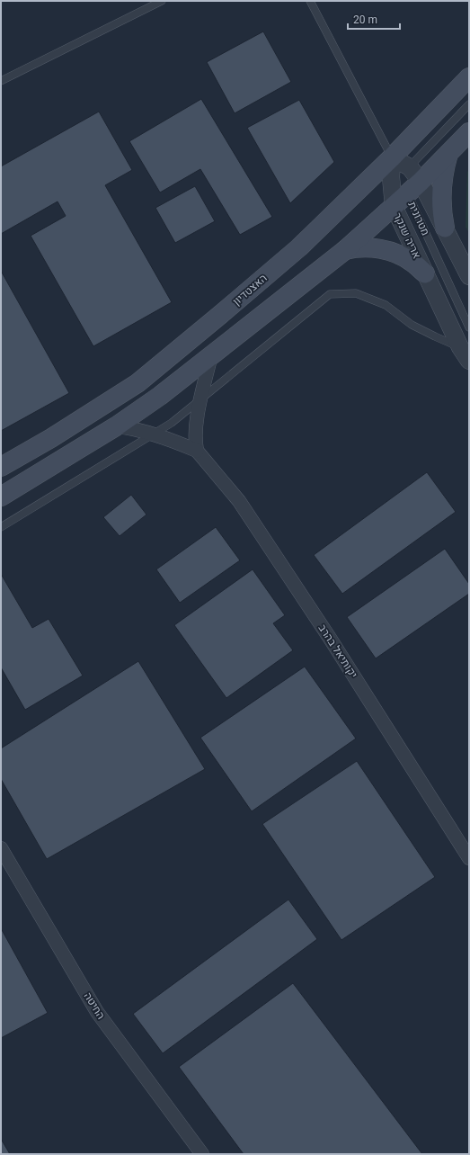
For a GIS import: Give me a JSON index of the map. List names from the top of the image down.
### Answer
{
  "streets": {
    "main road": ["האצטדיון"],
    "street": ["אריה שנקר", "יקותיאל בהרב", "החיטה"],
    "lane": ["מטרונית"]
  },
  "crossings": [
    ["אריה שנקר", "האצטדיון"]
  ],
  "scale_bar": "20 m"
}
